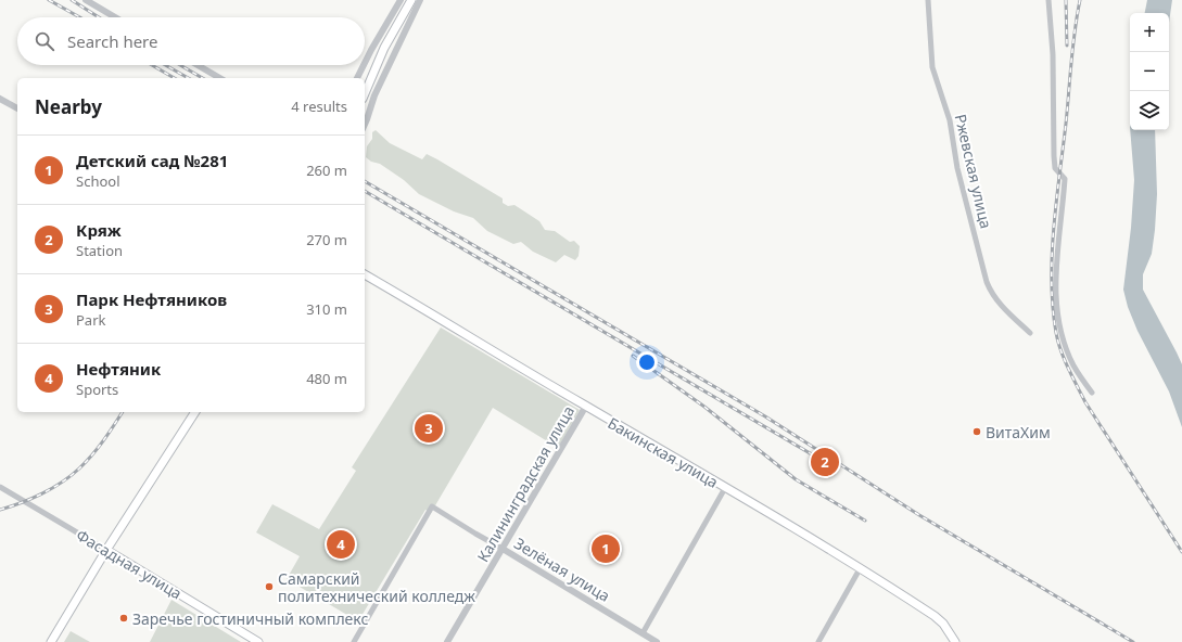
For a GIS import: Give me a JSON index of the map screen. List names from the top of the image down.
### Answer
{
  "streets": {
    "main road": ["Бакинская улица", "Фасадная улица"],
    "street": ["Ржевская улица", "Калининградская улица", "Зелёная улица"]
  },
  "crossings": [
    ["Бакинская улица", "Калининградская улица"],
    ["Калининградская улица", "Зелёная улица"]
  ],
  "places": ["ВитаХим", "Самарский политехнический колледж", "Заречье гостиничный комплекс"],
  "page": {
    "map_buttons": ["+", "−"],
    "search": "Search here",
    "heading": ["Nearby", "4 results"],
    "list": [
      {
        "mark": "1",
        "name": "Детский сад №281",
        "note": "School",
        "value": "260 m"
      },
      {
        "mark": "2",
        "name": "Кряж",
        "note": "Station",
        "value": "270 m"
      },
      {
        "mark": "3",
        "name": "Парк Нефтяников",
        "note": "Park",
        "value": "310 m"
      },
      {
        "mark": "4",
        "name": "Нефтяник",
        "note": "Sports",
        "value": "480 m"
      }
    ],
    "pins": [
      "3",
      "2",
      "4",
      "1"
    ]
  }
}
